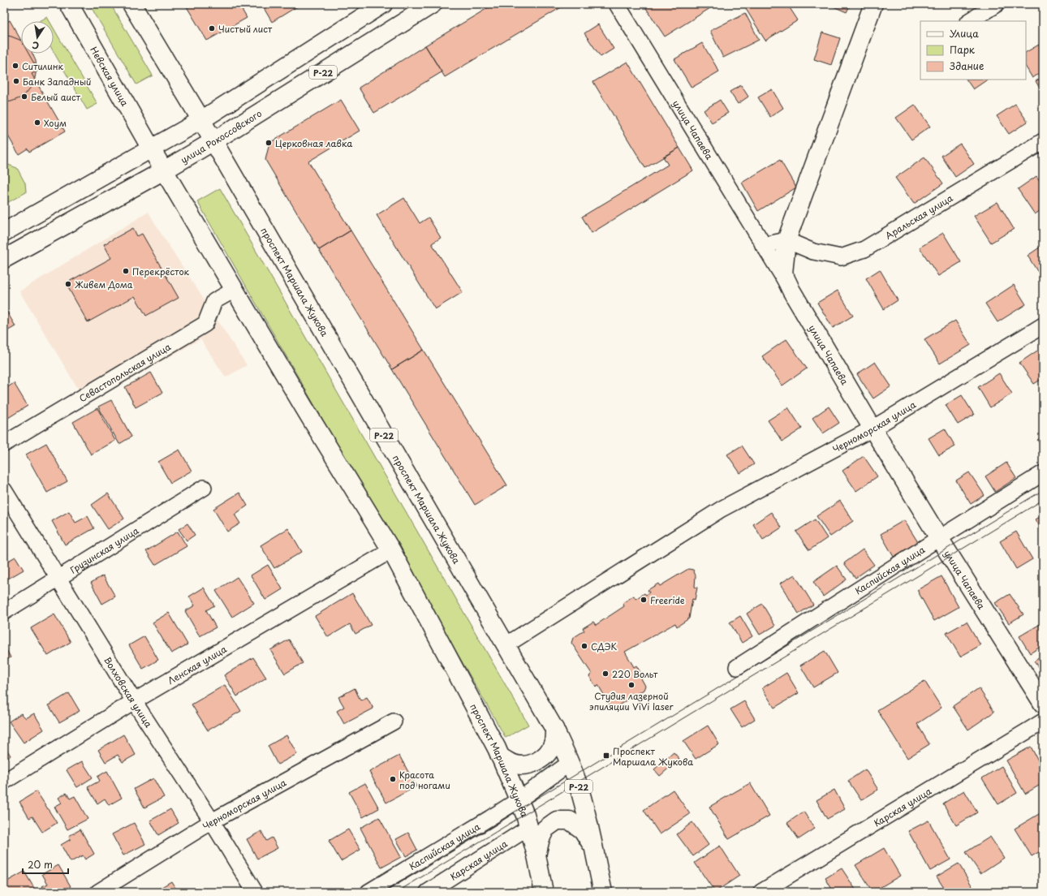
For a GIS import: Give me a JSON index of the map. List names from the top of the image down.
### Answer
{
  "streets": {
    "main road": [
      "Р-22",
      "Невская улица",
      "улица Чапаева",
      "улица Рокоссовского",
      "проспект Маршала Жукова"
    ],
    "street": [
      "Аральская улица",
      "Севастопольская улица",
      "Черноморская улица",
      "Грузинская улица",
      "Каспийская улица",
      "Ленская улица",
      "Волховская улица",
      "Карская улица"
    ]
  },
  "crossings": [
    ["Р-22", "Невская улица"],
    ["Р-22", "проспект Маршала Жукова"],
    ["Невская улица", "проспект Маршала Жукова"],
    ["улица Чапаева", "Черноморская улица"],
    ["улица Чапаева", "Каспийская улица"],
    ["улица Рокоссовского", "проспект Маршала Жукова"],
    ["проспект Маршала Жукова", "Севастопольская улица"],
    ["проспект Маршала Жукова", "Черноморская улица"],
    ["проспект Маршала Жукова", "Каспийская улица"],
    ["проспект Маршала Жукова", "Ленская улица"],
    ["проспект Маршала Жукова", "Карская улица"],
    ["Черноморская улица", "Волховская улица"],
    ["Грузинская улица", "Волховская улица"],
    ["Ленская улица", "Волховская улица"]
  ],
  "places": {
    "other": [
      "Чистый лист",
      "Ситилинк",
      "Банк Западный",
      "Белый аист",
      "Хоум",
      "Церковная лавка",
      "Перекрёсток",
      "Живем Дома",
      "Freeride",
      "СДЭК",
      "220 Вольт",
      "Студия лазерной эпиляции ViVi laser",
      "Красота под ногами"
    ],
    "transit": ["Проспект Маршала Жукова"]
  },
  "legend": ["Улица", "Парк", "Здание"],
  "scale_bar": "20 m",
  "north": "bottom"
}
